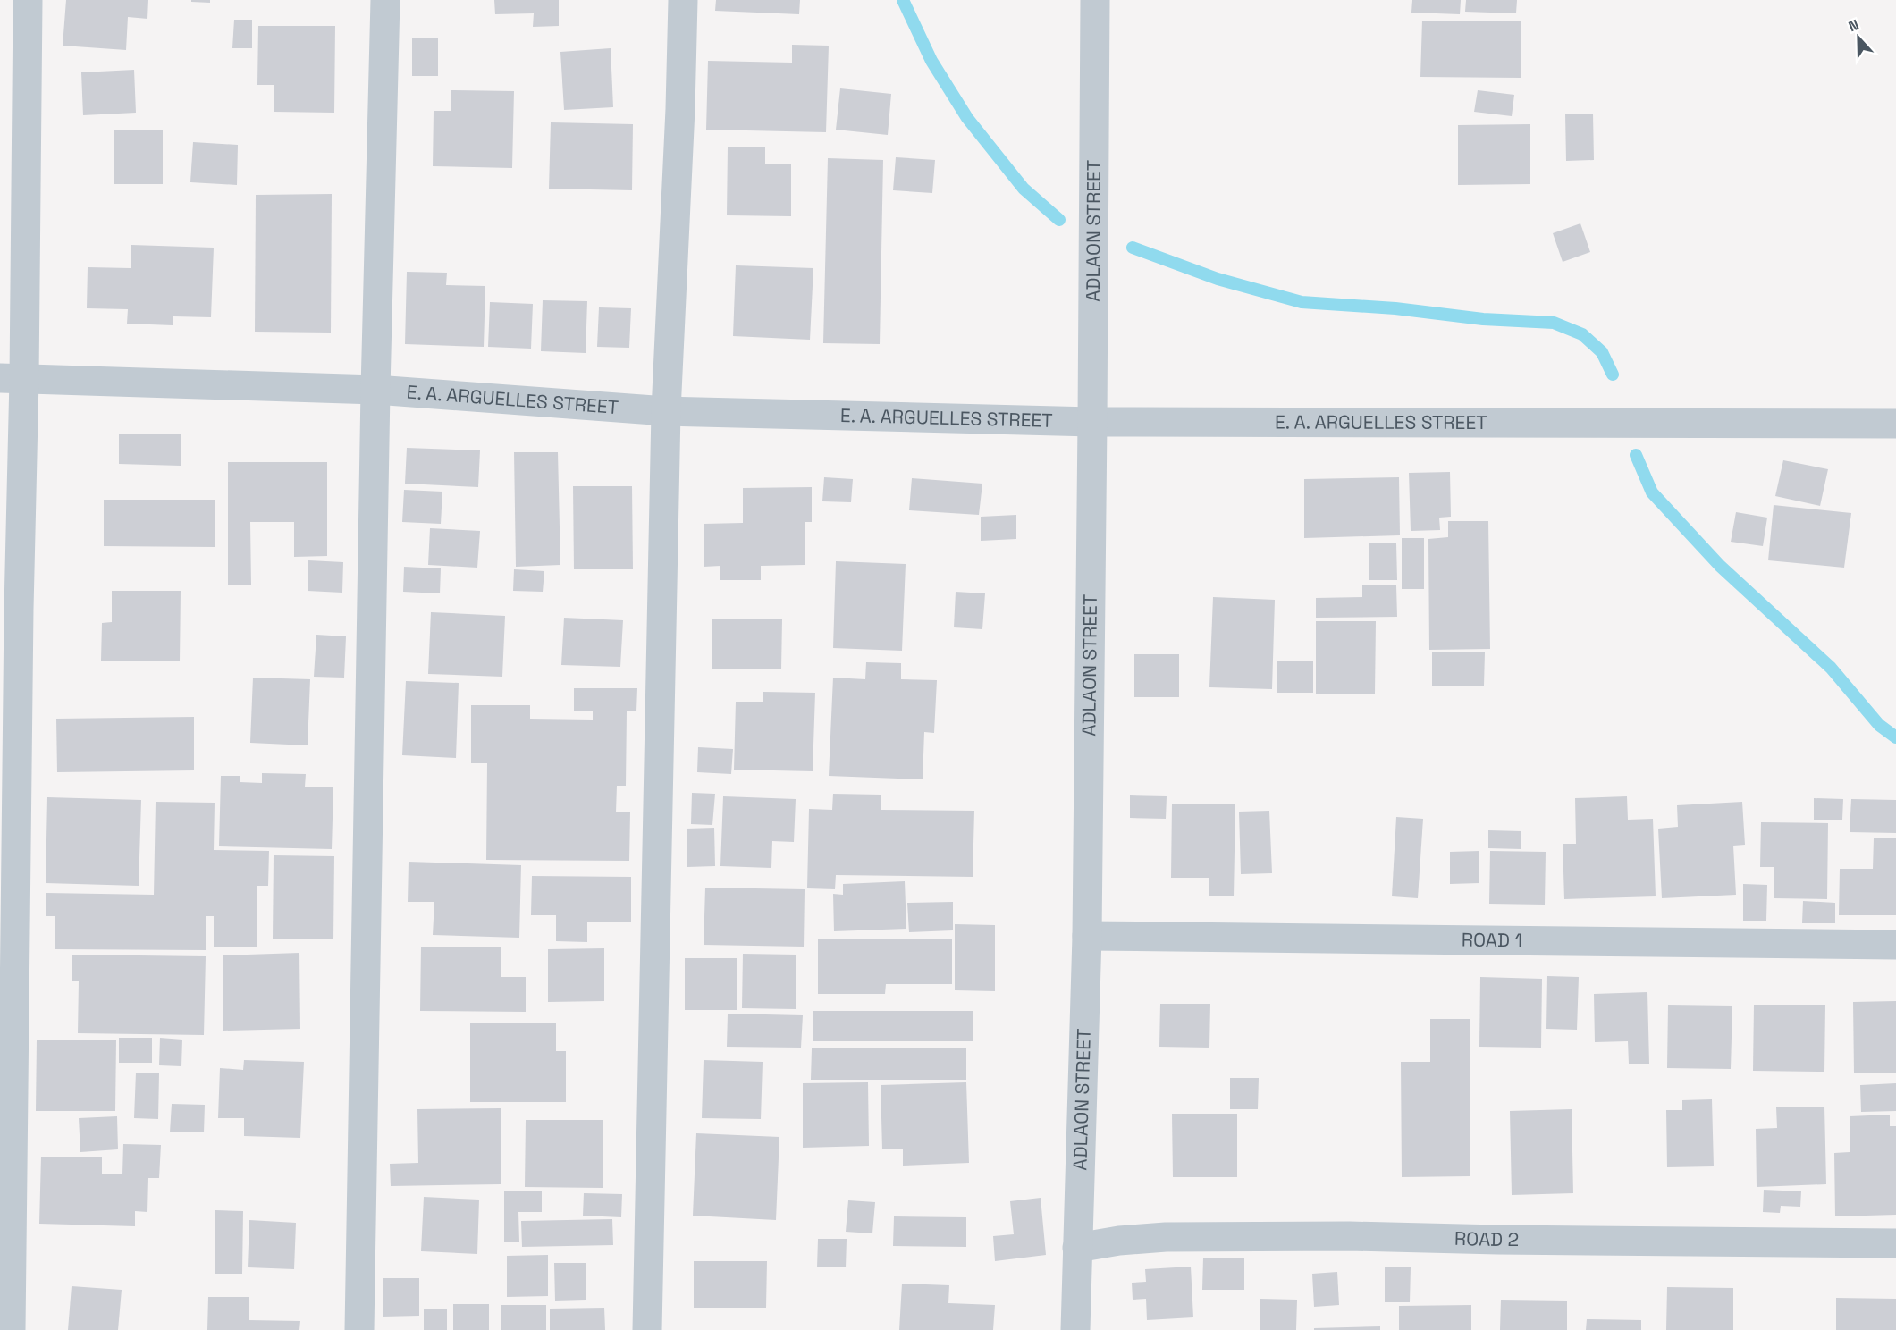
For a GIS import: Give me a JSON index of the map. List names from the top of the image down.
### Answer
{
  "streets": {
    "street": [
      "ADLAON STREET",
      "E. A. ARGUELLES STREET",
      "ROAD 1",
      "ROAD 2"
    ]
  },
  "crossings": [
    ["ADLAON STREET", "E. A. ARGUELLES STREET"],
    ["ADLAON STREET", "ROAD 1"],
    ["ADLAON STREET", "ROAD 2"]
  ],
  "north": "top"
}
